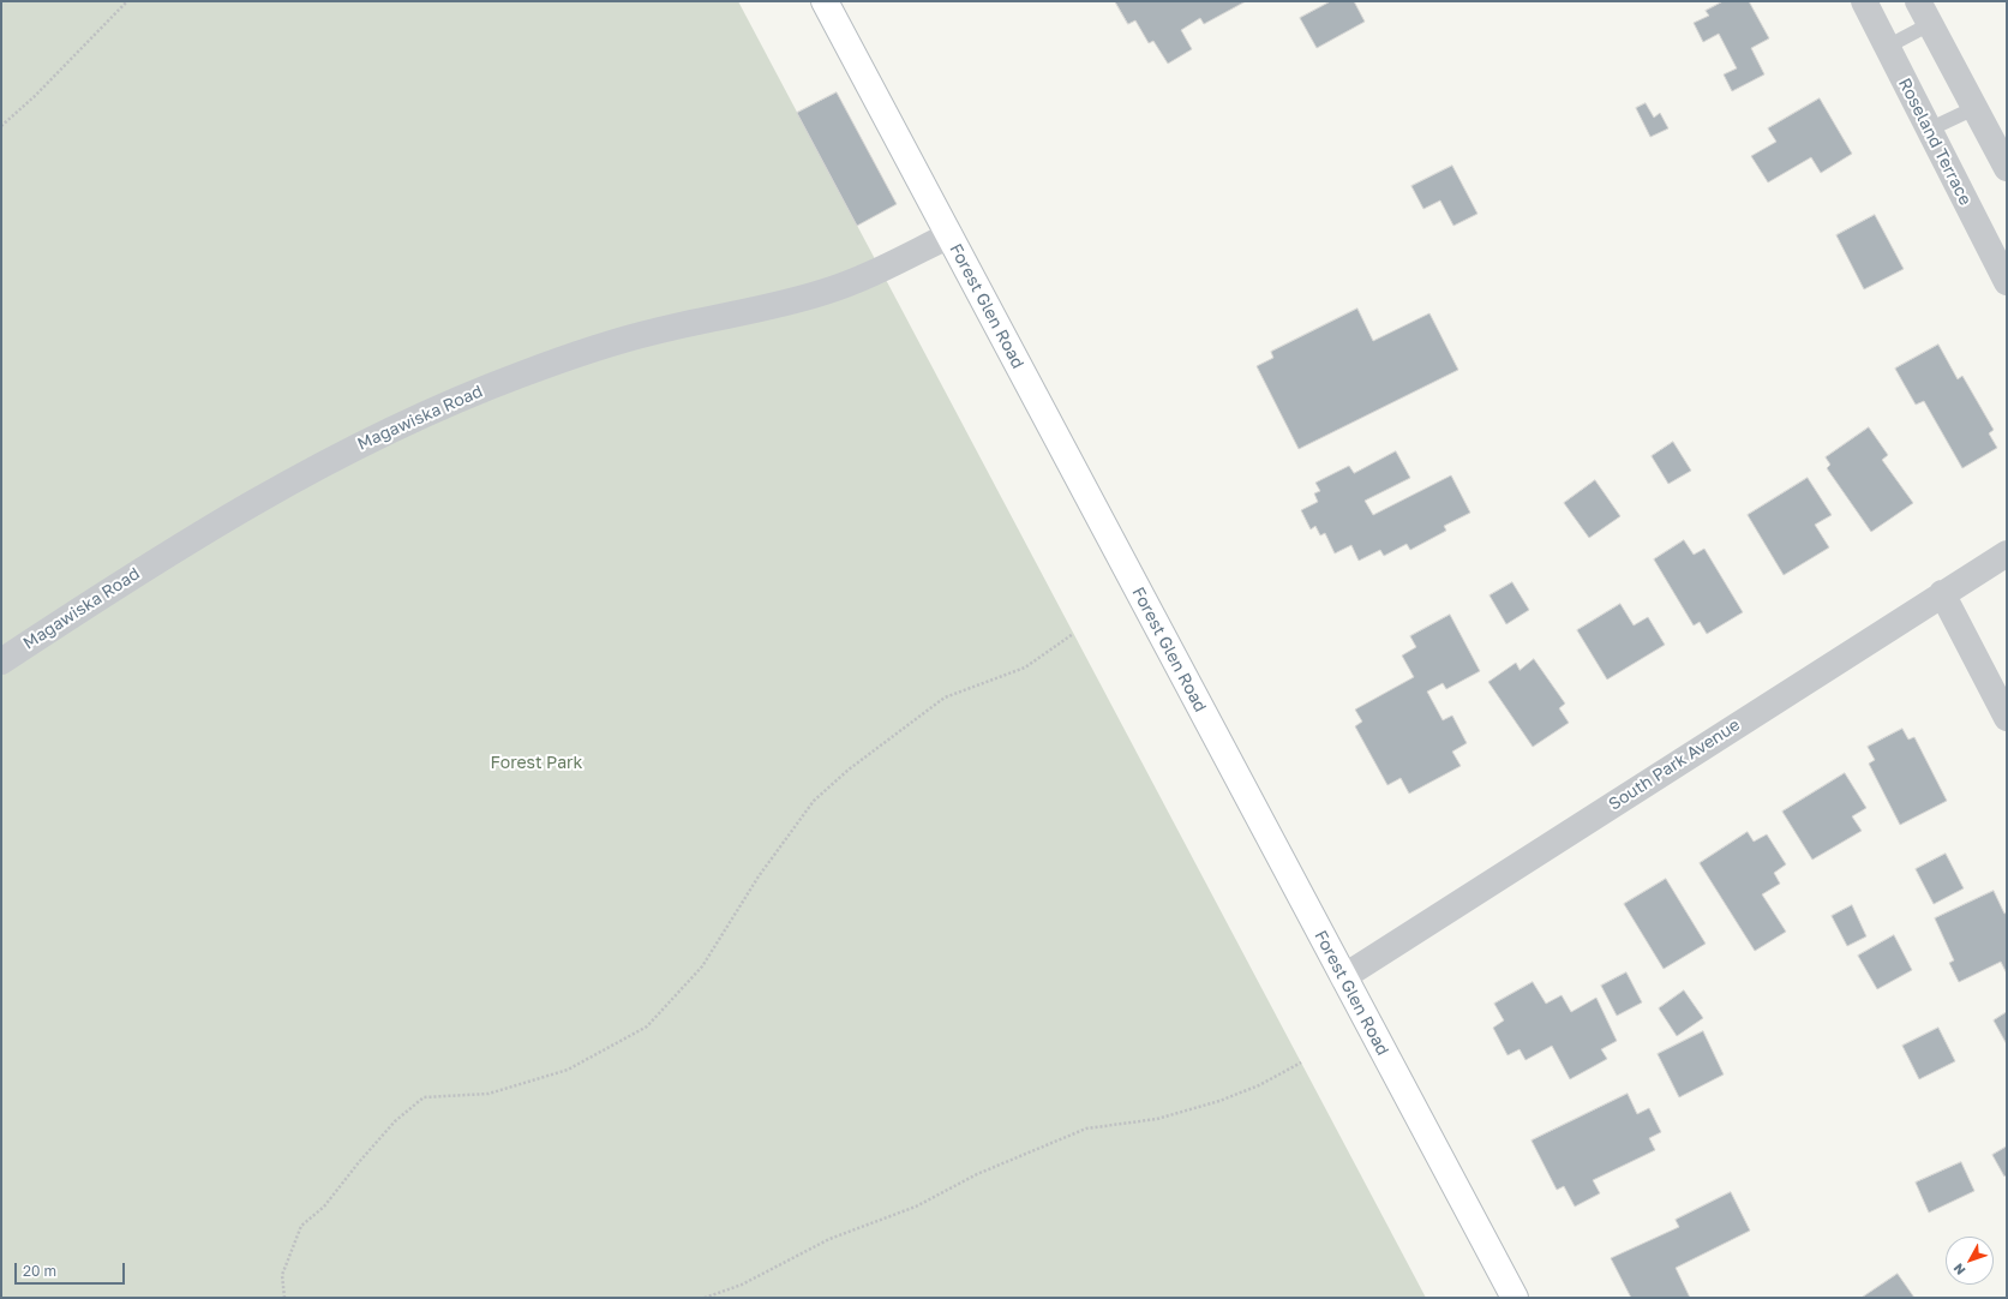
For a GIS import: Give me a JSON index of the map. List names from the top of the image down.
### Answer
{
  "streets": {
    "street": [
      "Roseland Terrace",
      "Forest Glen Road",
      "Magawiska Road",
      "South Park Avenue"
    ]
  },
  "crossings": [
    ["Forest Glen Road", "Magawiska Road"],
    ["Forest Glen Road", "South Park Avenue"]
  ],
  "parks": ["Forest Park"],
  "scale_bar": "20 m",
  "north": "bottom left"
}
